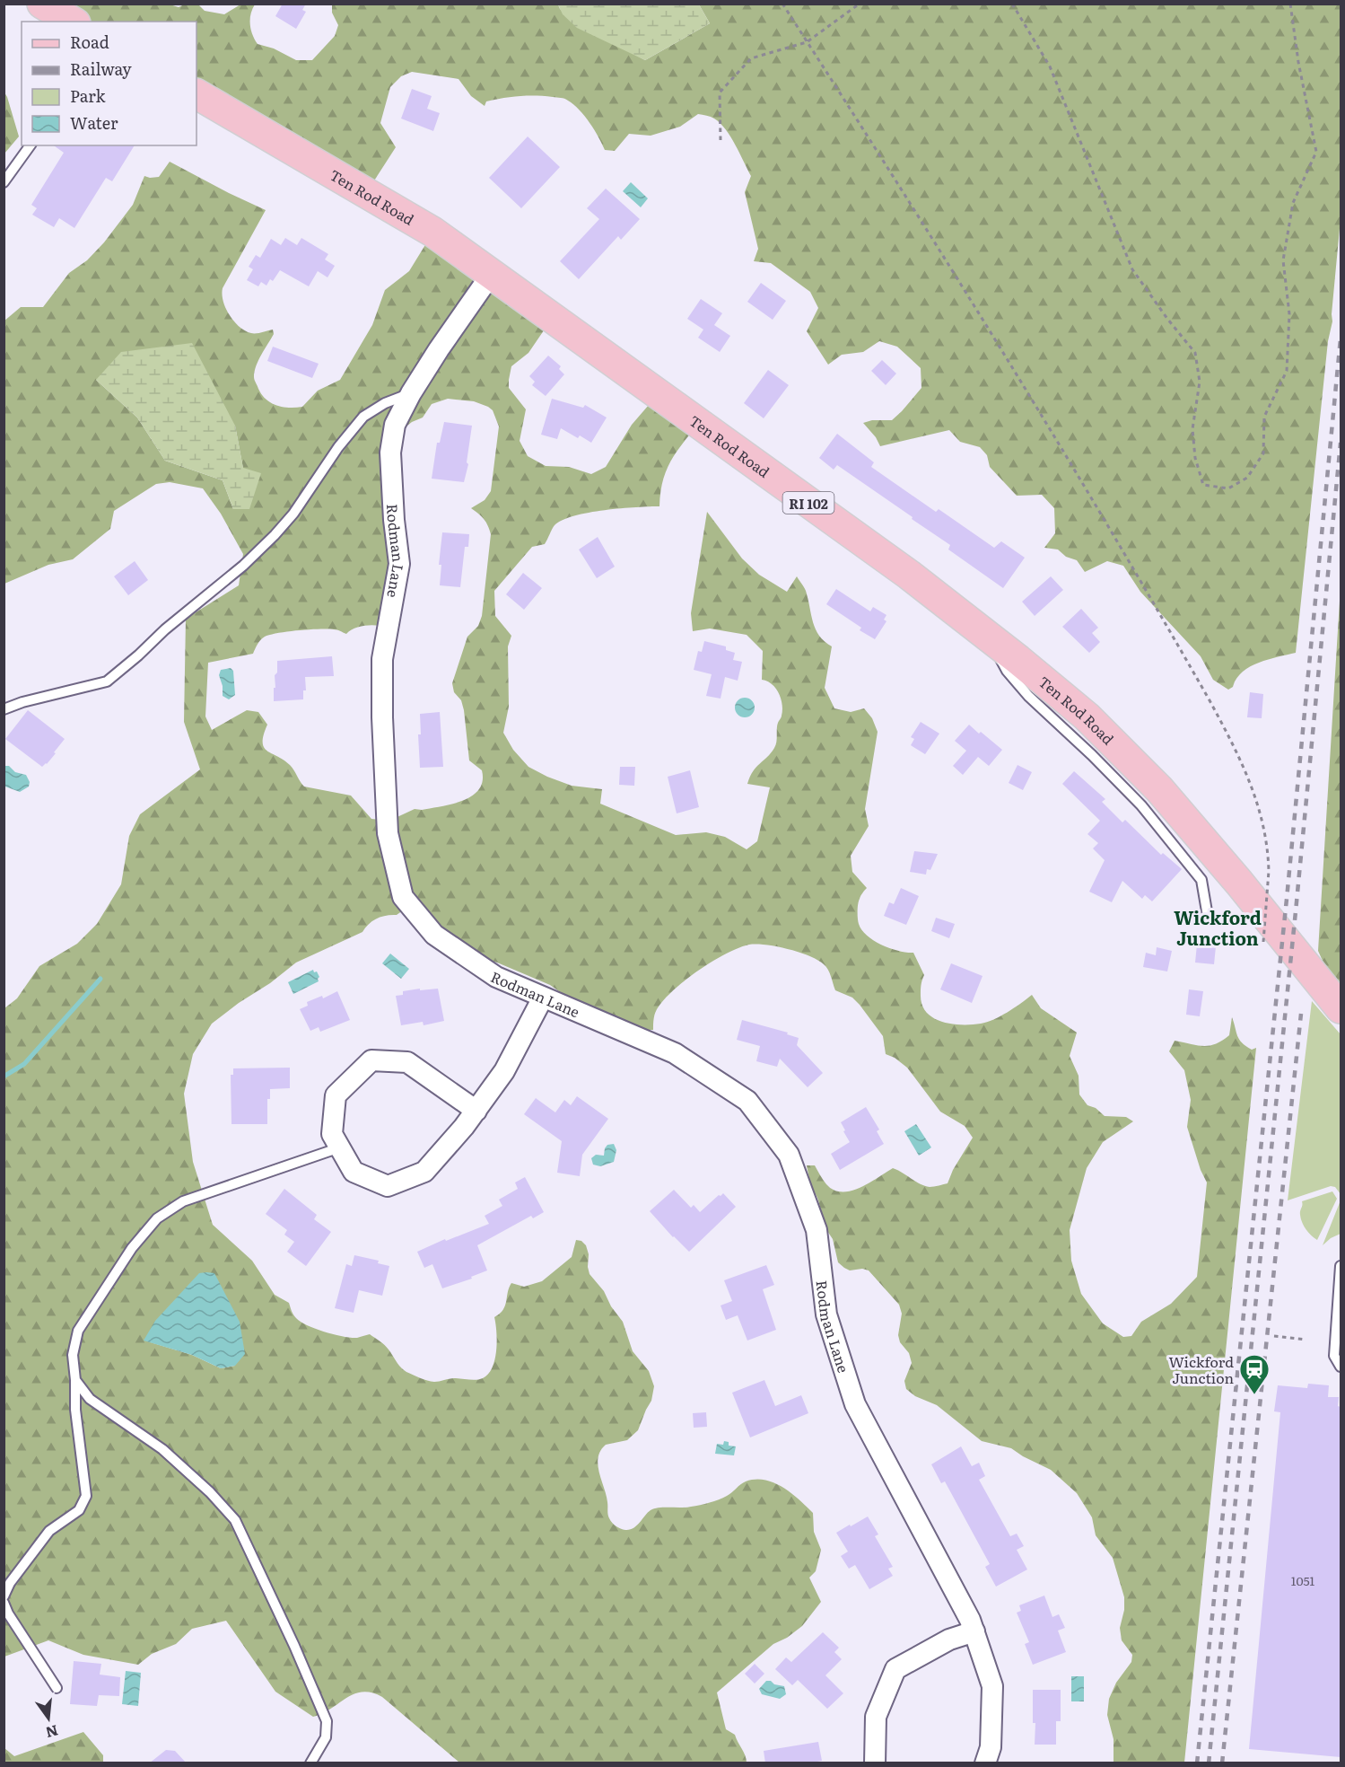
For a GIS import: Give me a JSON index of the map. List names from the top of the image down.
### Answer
{
  "streets": {
    "main road": ["Ten Rod Road", "RI 102"],
    "street": ["Rodman Lane"]
  },
  "crossings": [
    ["Ten Rod Road", "Rodman Lane"]
  ],
  "districts": ["Wickford Junction"],
  "places": {
    "station": ["Wickford Junction"]
  },
  "house_numbers": ["1051"],
  "legend": [
    "Road",
    "Railway",
    "Park",
    "Water"
  ],
  "north": "bottom"
}
